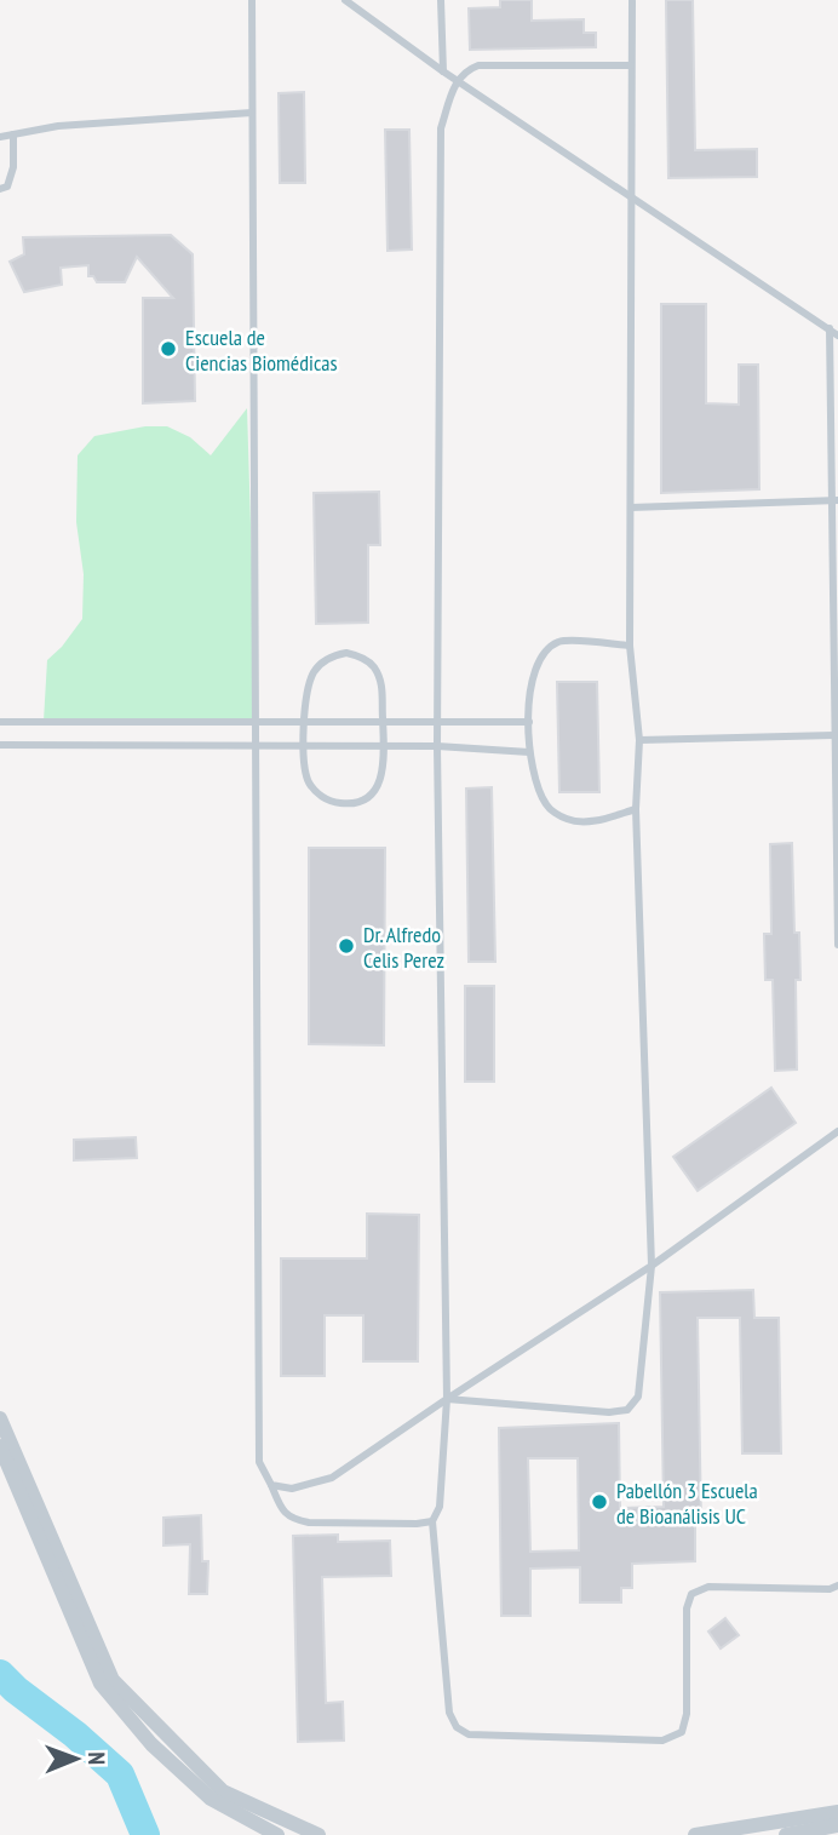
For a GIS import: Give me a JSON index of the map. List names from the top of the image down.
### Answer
{
  "places": ["Escuela de Ciencias Biomédicas", "Dr. Alfredo Celis Perez", "Pabellón 3 Escuela de Bioanálisis UC"],
  "north": "right"
}
